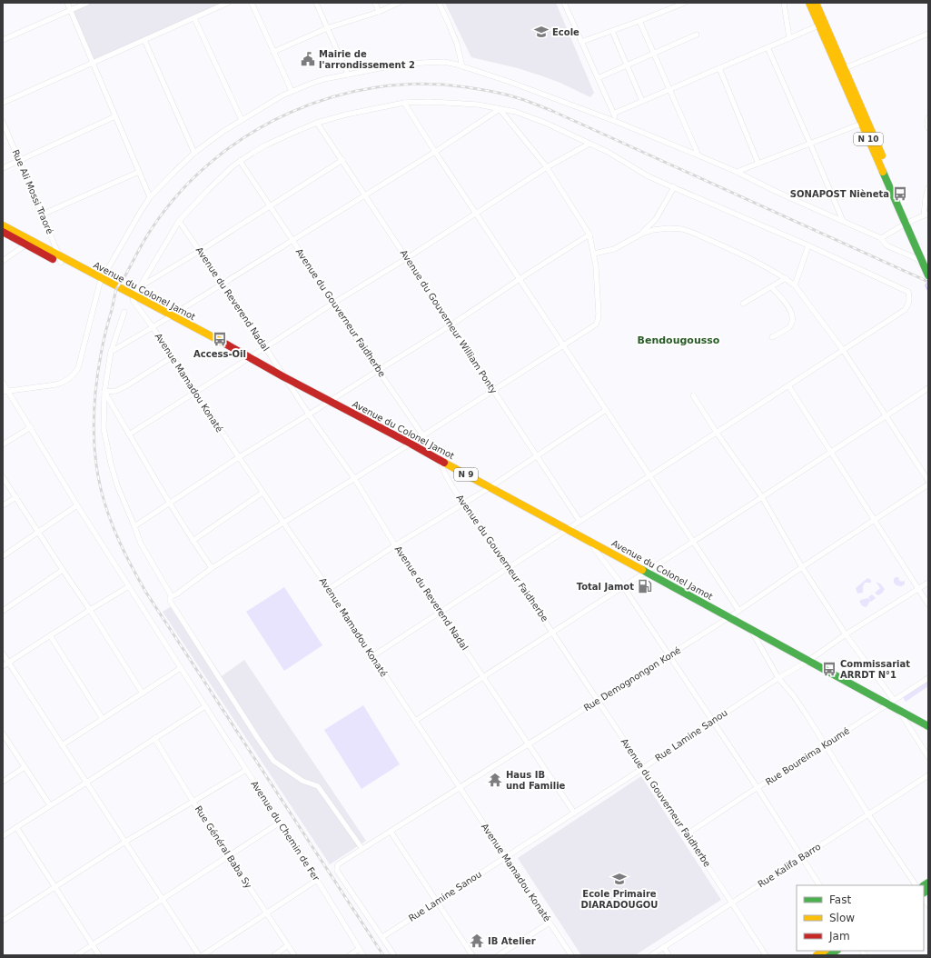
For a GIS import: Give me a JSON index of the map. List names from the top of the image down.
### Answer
{
  "streets": {
    "main road": ["N 10", "Avenue du Colonel Jamot", "N 9"],
    "street": [
      "Rue Ali Mossi Traoré",
      "Avenue du Reverend Nadal",
      "Avenue du Gouverneur Faidherbe",
      "Avenue du Gouverneur William Ponty",
      "Avenue Mamadou Konaté",
      "Rue Demognongon Koné",
      "Rue Lamine Sanou",
      "Rue Boureima Koumé",
      "Avenue du Chemin de Fer",
      "Rue Général Baba Sy",
      "Rue Kalifa Barro"
    ]
  },
  "crossings": [
    ["Rue Ali Mossi Traoré", "Avenue du Colonel Jamot"],
    ["Avenue du Colonel Jamot", "Avenue du Reverend Nadal"],
    ["Avenue du Colonel Jamot", "Avenue du Gouverneur Faidherbe"],
    ["Avenue du Colonel Jamot", "Avenue Mamadou Konaté"],
    ["Avenue du Colonel Jamot", "Rue Demognongon Koné"],
    ["Avenue du Colonel Jamot", "Rue Lamine Sanou"],
    ["Avenue du Colonel Jamot", "Rue Boureima Koumé"],
    ["Avenue du Reverend Nadal", "Rue Demognongon Koné"],
    ["Avenue du Reverend Nadal", "Rue Lamine Sanou"],
    ["Avenue du Gouverneur Faidherbe", "Rue Demognongon Koné"],
    ["Avenue du Gouverneur Faidherbe", "Rue Lamine Sanou"],
    ["Avenue du Gouverneur Faidherbe", "Rue Boureima Koumé"],
    ["Avenue du Gouverneur Faidherbe", "Rue Kalifa Barro"],
    ["Avenue Mamadou Konaté", "Rue Demognongon Koné"],
    ["Avenue Mamadou Konaté", "Rue Lamine Sanou"],
    ["Rue Demognongon Koné", "Rue Lamine Sanou"]
  ],
  "districts": ["Bendougousso"],
  "places": {
    "school or university": ["Ecole", "Ecole Primaire DIARADOUGOU"],
    "public building": ["Mairie de l'arrondissement 2"],
    "bus stop": ["SONAPOST Nièneta", "Access-Oil", "Commissariat ARRDT N°1"],
    "fuel station": ["Total Jamot"],
    "temple": ["Haus IB und Familie", "IB Atelier"]
  },
  "legend": ["Fast", "Slow", "Jam"]
}
